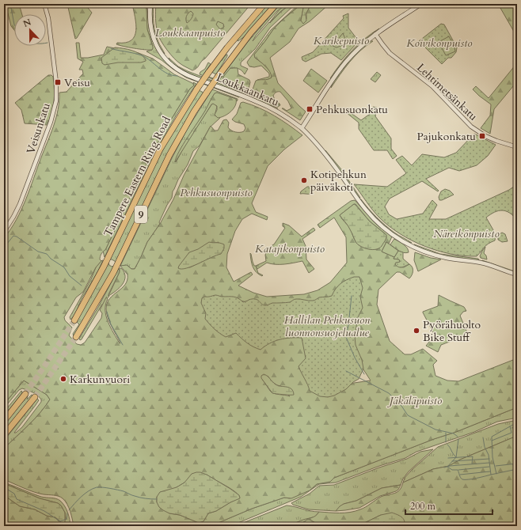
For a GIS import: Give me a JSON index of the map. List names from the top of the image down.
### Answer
{
  "streets": {
    "highway": ["Tampere Eastern Ring Road", "9"],
    "main road": ["Loukkaankatu"],
    "street": ["Lehtimetsänkatu", "Veisunkatu"]
  },
  "parks": [
    "Loukkaanpuisto",
    "Karikepuisto",
    "Koivikonpuisto",
    "Pehkusuonpuisto",
    "Näreikönpuisto",
    "Katajikonpuisto",
    "Hallilan Pehkusuon luonnonsuojelualue",
    "Jäkäläpuisto"
  ],
  "places": {
    "transit": ["Veisu", "Pehkusuonkatu", "Pajukonkatu"],
    "other": ["Kotipehkun päiväkoti", "Pyörähuolto Bike Stuff", "Karkunvuori"]
  },
  "scale_bar": "200 m",
  "north": "top"
}
